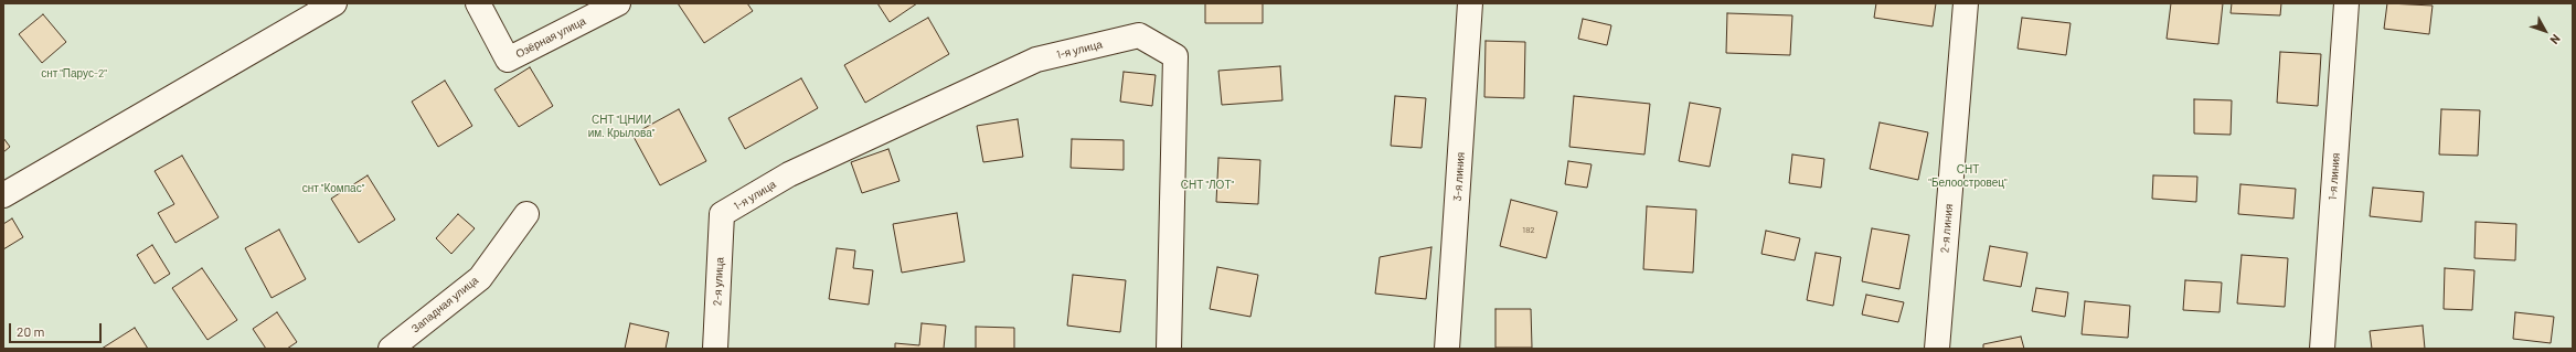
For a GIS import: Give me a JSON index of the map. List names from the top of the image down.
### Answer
{
  "streets": {
    "street": [
      "Озёрная улица",
      "1-я улица",
      "3-я линия",
      "1-я линия",
      "2-я линия",
      "2-я улица",
      "Западная улица"
    ]
  },
  "crossings": [
    ["1-я улица", "2-я улица"]
  ],
  "parks": [
    "снт \"Парус-2\"",
    "СНТ \"ЦНИИ им. Крылова\"",
    "СНТ \"Белоостровец\"",
    "СНТ \"ЛОТ\"",
    "снт \"Компас\""
  ],
  "house_numbers": ["182"],
  "scale_bar": "20 m",
  "north": "bottom right"
}
